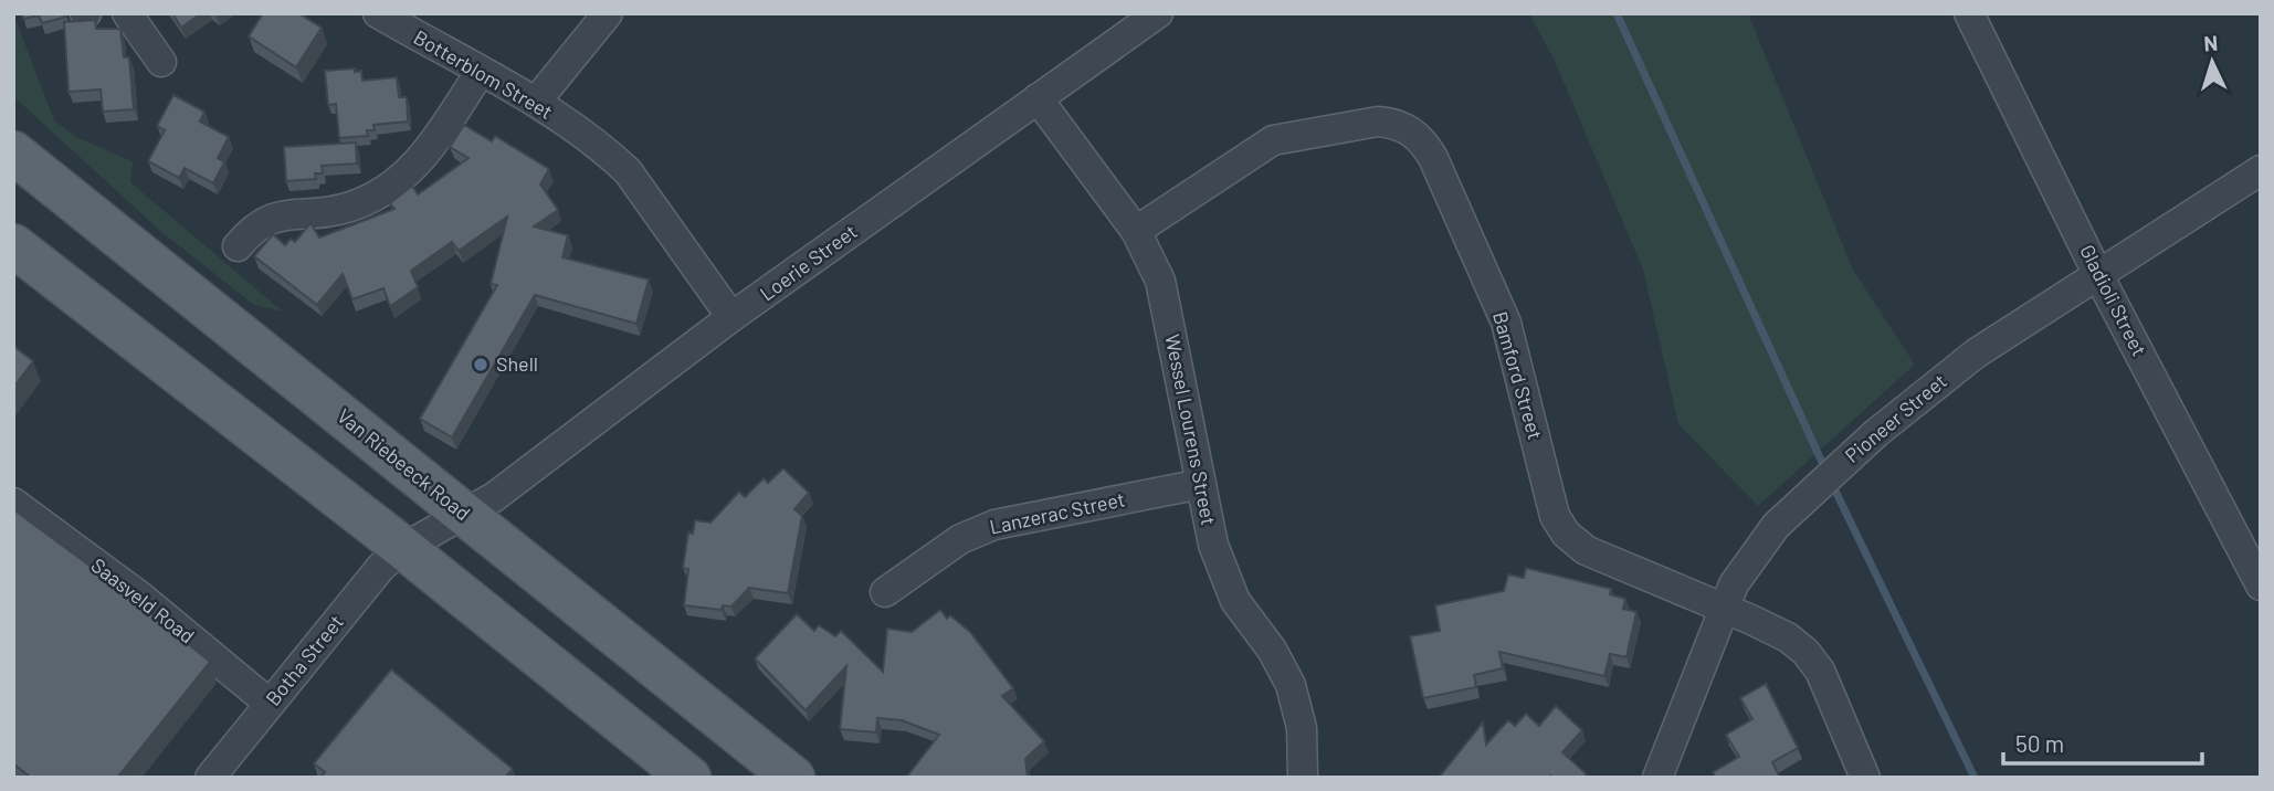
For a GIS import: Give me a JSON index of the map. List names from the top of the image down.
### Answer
{
  "streets": {
    "main road": ["Van Riebeeck Road"],
    "street": [
      "Botterblom Street",
      "Loerie Street",
      "Gladioli Street",
      "Bamford Street",
      "Pioneer Street",
      "Wessel Lourens Street",
      "Lanzerac Street",
      "Saasveld Road",
      "Botha Street"
    ]
  },
  "crossings": [
    ["Botterblom Street", "Loerie Street"],
    ["Loerie Street", "Wessel Lourens Street"],
    ["Loerie Street", "Van Riebeeck Road"],
    ["Loerie Street", "Botha Street"],
    ["Gladioli Street", "Pioneer Street"],
    ["Bamford Street", "Pioneer Street"],
    ["Bamford Street", "Wessel Lourens Street"],
    ["Wessel Lourens Street", "Lanzerac Street"],
    ["Van Riebeeck Road", "Botha Street"],
    ["Saasveld Road", "Botha Street"]
  ],
  "places": ["Shell"],
  "scale_bar": "50 m",
  "north": "top"
}
